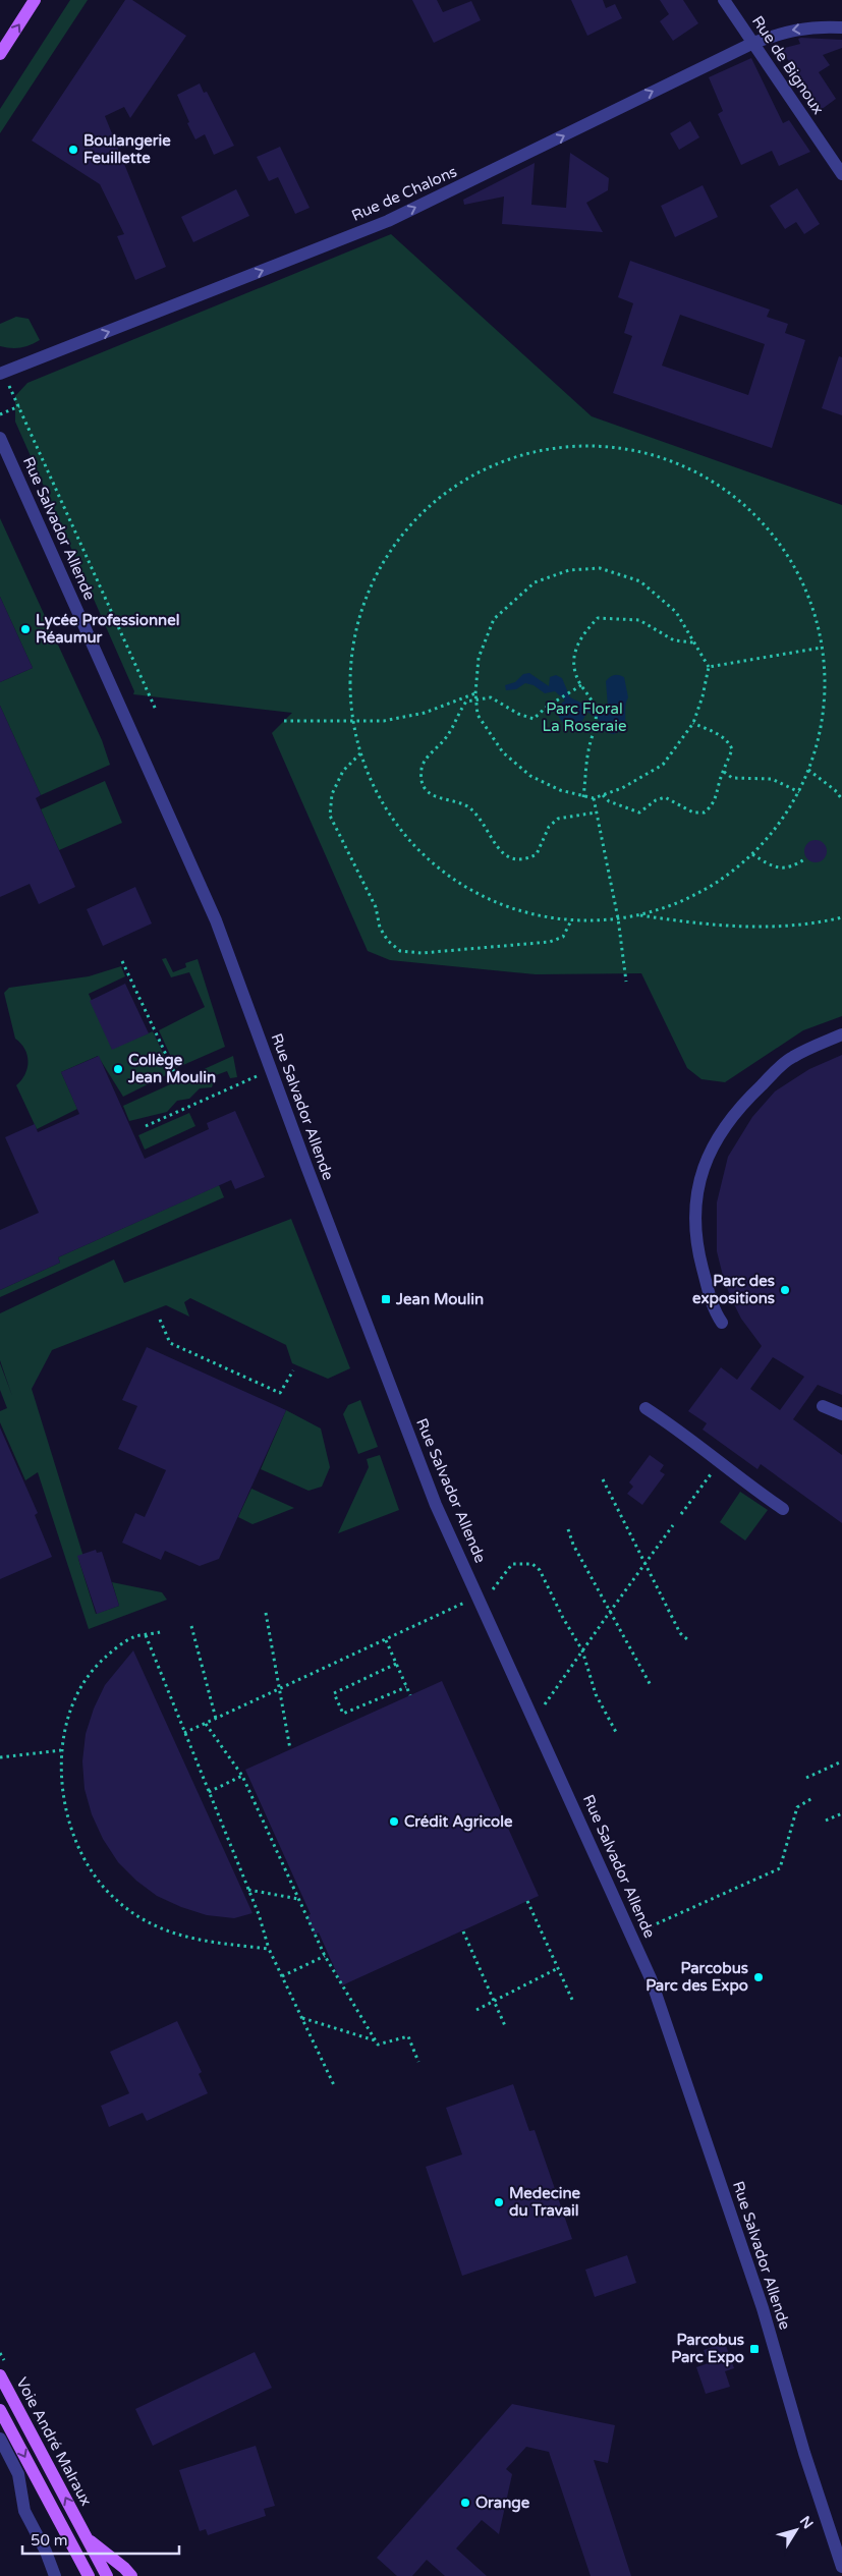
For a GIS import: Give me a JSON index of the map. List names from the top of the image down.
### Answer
{
  "streets": {
    "main road": ["Voie André Malraux"],
    "street": ["Rue de Bignoux", "Rue de Chalons", "Rue Salvador Allende"]
  },
  "crossings": [
    ["Rue de Bignoux", "Rue de Chalons"]
  ],
  "one_way": ["Rue de Chalons"],
  "parks": ["Parc Floral La Roseraie"],
  "places": {
    "other": [
      "Boulangerie Feuillette",
      "Lycée Professionnel Réaumur",
      "Collège Jean Moulin",
      "Parc des expositions",
      "Crédit Agricole",
      "Parcobus Parc des Expo",
      "Medecine du Travail",
      "Orange"
    ],
    "transit": ["Jean Moulin", "Parcobus Parc Expo"]
  },
  "scale_bar": "50 m",
  "north": "top right"
}
